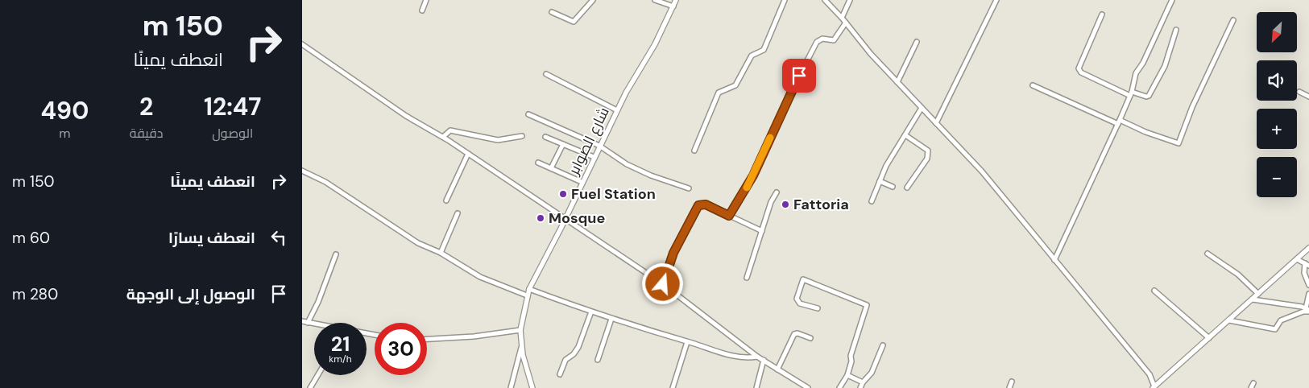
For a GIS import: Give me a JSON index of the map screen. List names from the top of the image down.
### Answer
{
  "streets": {
    "street": ["شارع الصوابر"]
  },
  "places": ["Fuel Station", "Fattoria", "Mosque"],
  "north": "bottom left",
  "page": {
    "turn": ["150 m", "انعطف يمينًا"],
    "map_buttons": ["+", "−"],
    "eta": [
      "12:47",
      "الوصول",
      "2",
      "دقيقة",
      "490",
      "m"
    ],
    "list": [
      {
        "name": "انعطف يمينًا",
        "value": "150 m"
      },
      {
        "name": "انعطف يسارًا",
        "value": "60 m"
      },
      {
        "name": "الوصول إلى الوجهة",
        "value": "280 m"
      }
    ],
    "speed": "21 km/h",
    "limit": "30"
  }
}
